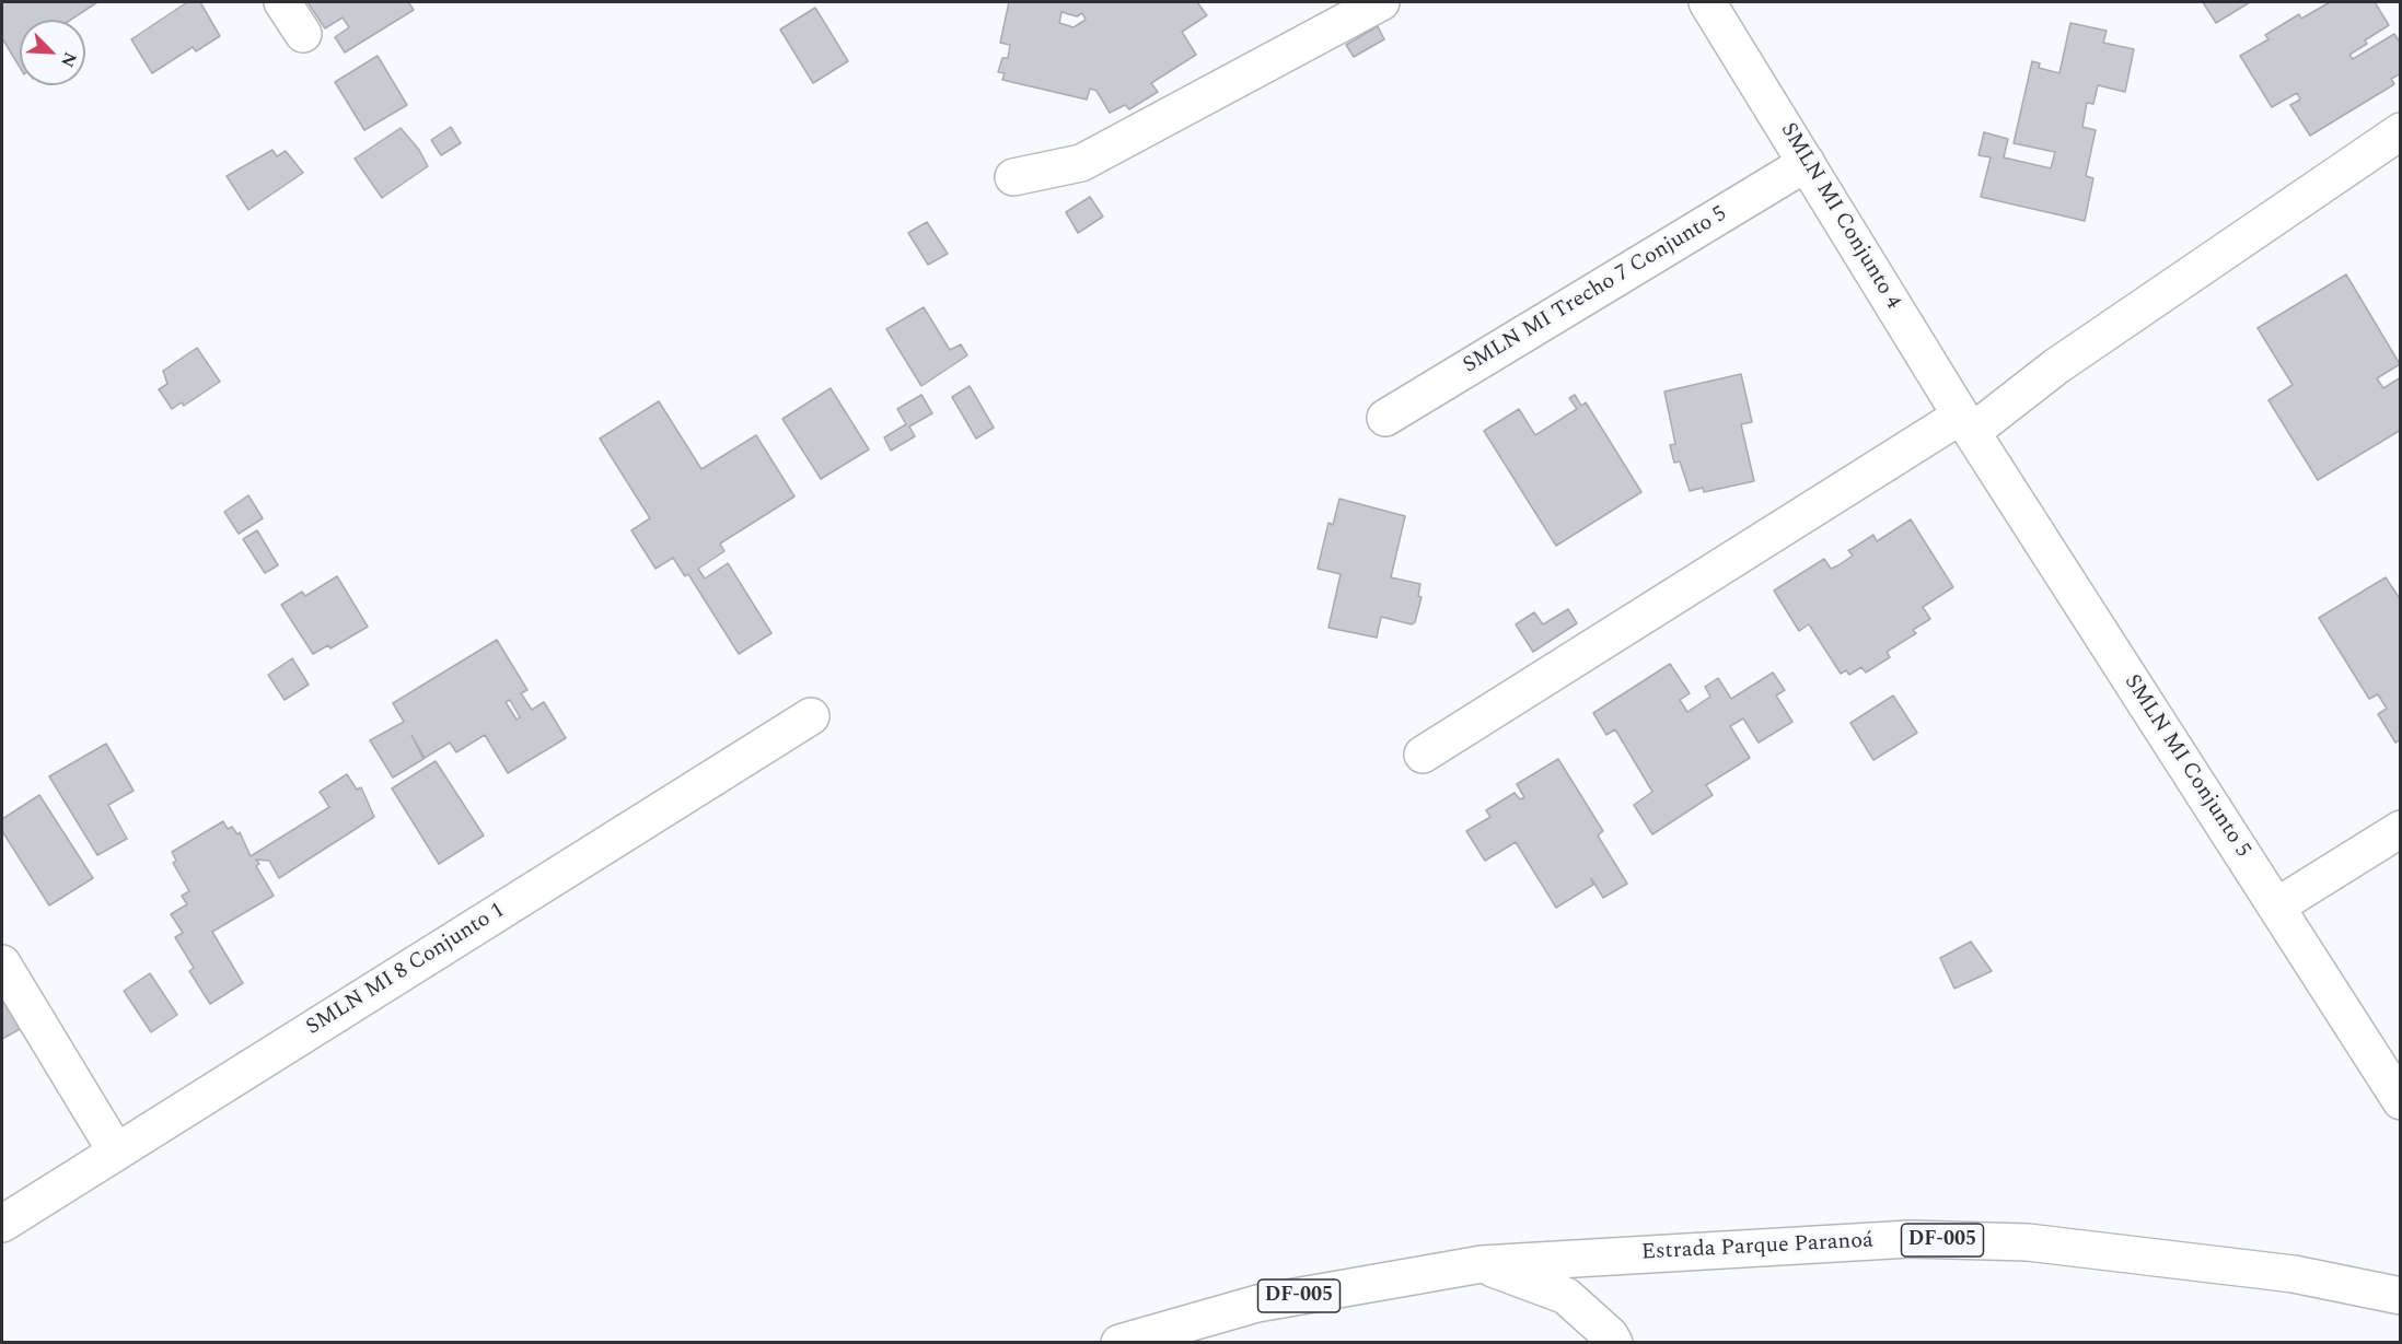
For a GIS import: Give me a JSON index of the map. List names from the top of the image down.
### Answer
{
  "streets": {
    "street": [
      "SMLN MI Conjunto 4",
      "SMLN MI Trecho 7 Conjunto 5",
      "SMLN MI Conjunto 5",
      "SMLN MI 8 Conjunto 1",
      "DF-005",
      "Estrada Parque Paranoá"
    ]
  },
  "crossings": [
    ["SMLN MI Conjunto 4", "SMLN MI Trecho 7 Conjunto 5"],
    ["SMLN MI Conjunto 4", "SMLN MI Conjunto 5"]
  ],
  "north": "bottom right"
}
